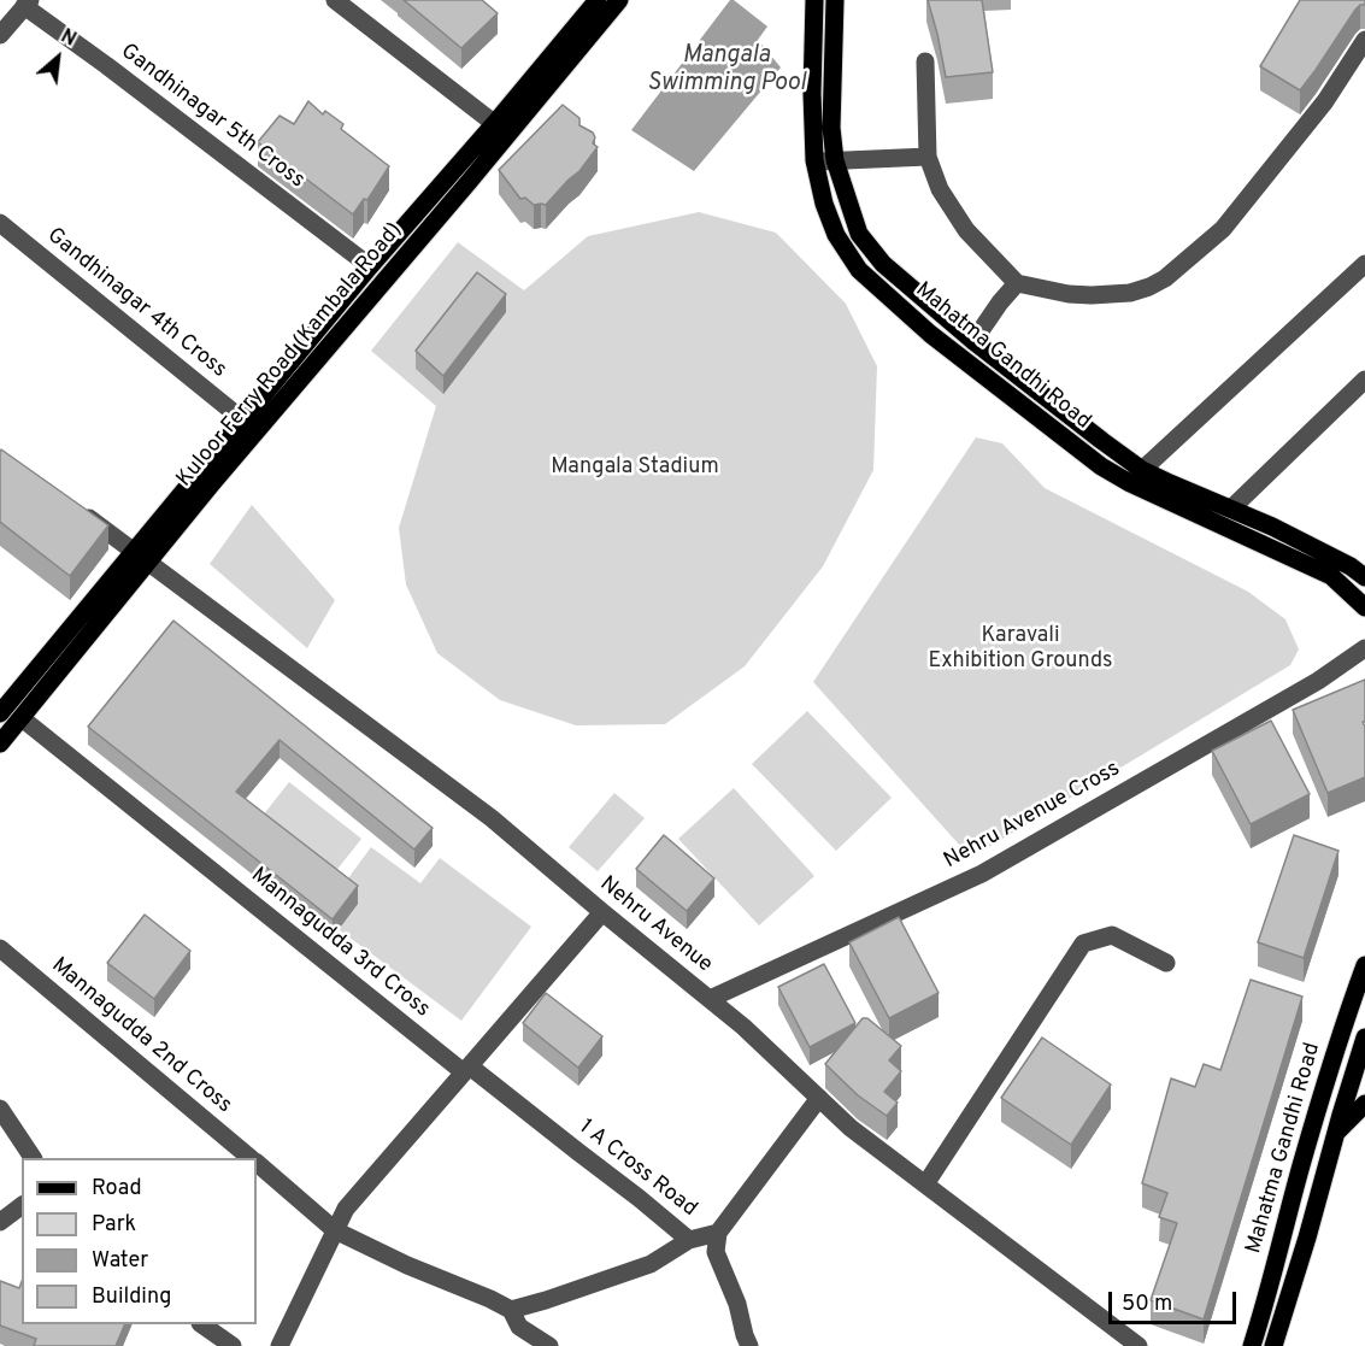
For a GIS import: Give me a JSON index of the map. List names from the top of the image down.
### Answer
{
  "streets": {
    "main road": ["Kuloor Ferry Road (Kambala Road)", "Mahatma Gandhi Road"],
    "street": [
      "Gandhinagar 5th Cross",
      "Gandhinagar 4th Cross",
      "Nehru Avenue Cross",
      "Nehru Avenue",
      "Mannagudda 3rd Cross",
      "Mannagudda 2nd Cross",
      "1 A Cross Road"
    ]
  },
  "crossings": [
    ["Gandhinagar 5th Cross", "Kuloor Ferry Road (Kambala Road)"],
    ["Gandhinagar 4th Cross", "Kuloor Ferry Road (Kambala Road)"],
    ["Kuloor Ferry Road (Kambala Road)", "Nehru Avenue"],
    ["Kuloor Ferry Road (Kambala Road)", "Mannagudda 3rd Cross"],
    ["Nehru Avenue Cross", "Nehru Avenue"],
    ["Nehru Avenue", "1 A Cross Road"],
    ["Mannagudda 3rd Cross", "1 A Cross Road"]
  ],
  "water": ["Mangala Swimming Pool"],
  "parks": ["Mangala Stadium", "Karavali Exhibition Grounds"],
  "legend": [
    "Road",
    "Park",
    "Water",
    "Building"
  ],
  "scale_bar": "50 m",
  "north": "top right"
}
